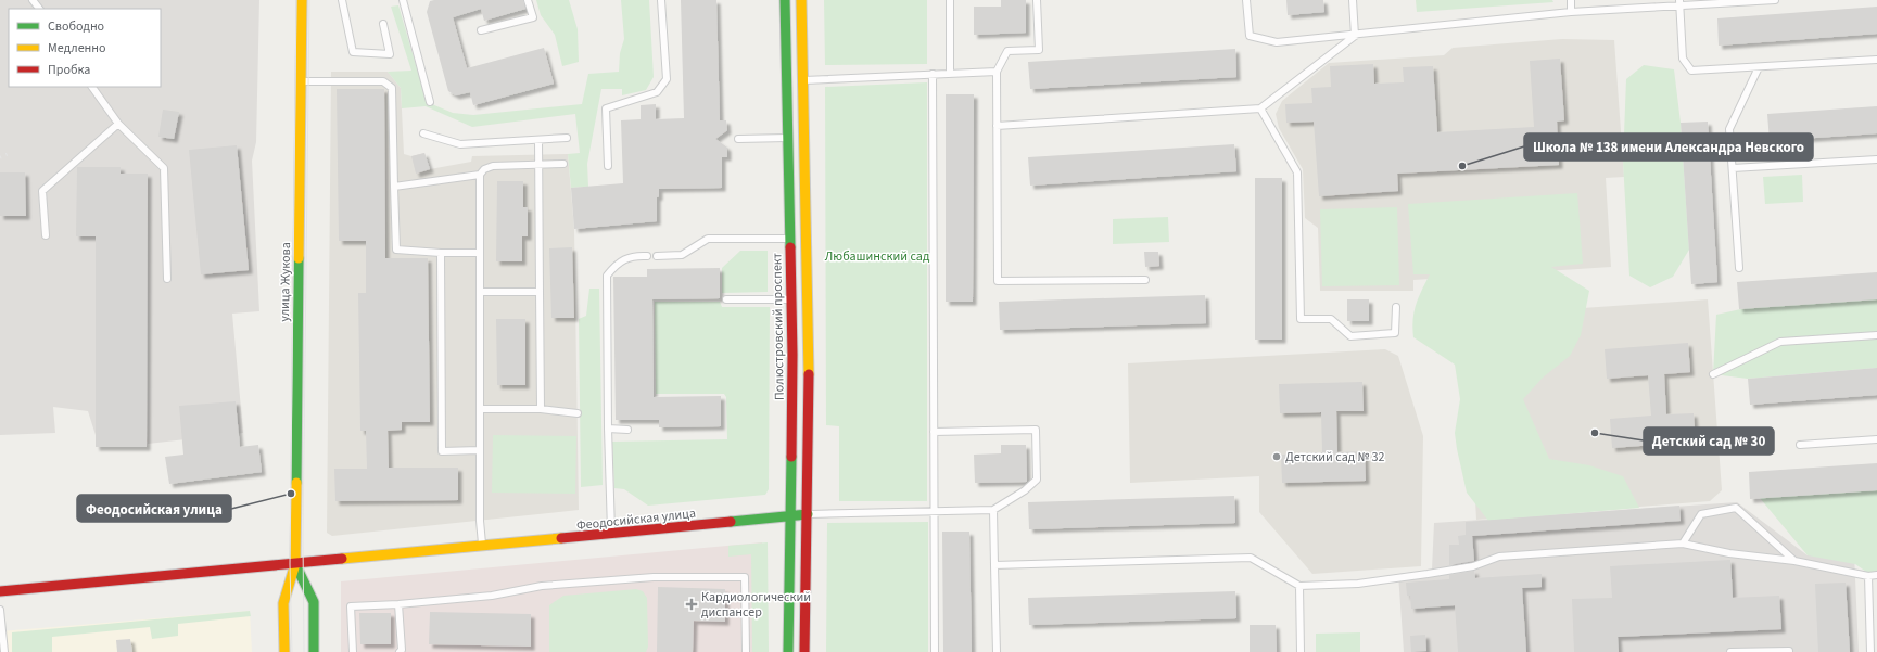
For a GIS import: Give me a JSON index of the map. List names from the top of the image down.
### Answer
{
  "streets": {
    "street": ["улица Жукова", "Полюстровский проспект", "Феодосийская улица"]
  },
  "crossings": [
    ["улица Жукова", "Феодосийская улица"],
    ["Полюстровский проспект", "Феодосийская улица"]
  ],
  "parks": ["Любашинский сад"],
  "places": {
    "other": [
      "Школа № 138 имени Александра Невского",
      "Детский сад № 30",
      "Детский сад № 32",
      "Феодосийская улица"
    ],
    "health": ["Кардиологический диспансер"]
  },
  "legend": ["Свободно", "Медленно", "Пробка"]
}
